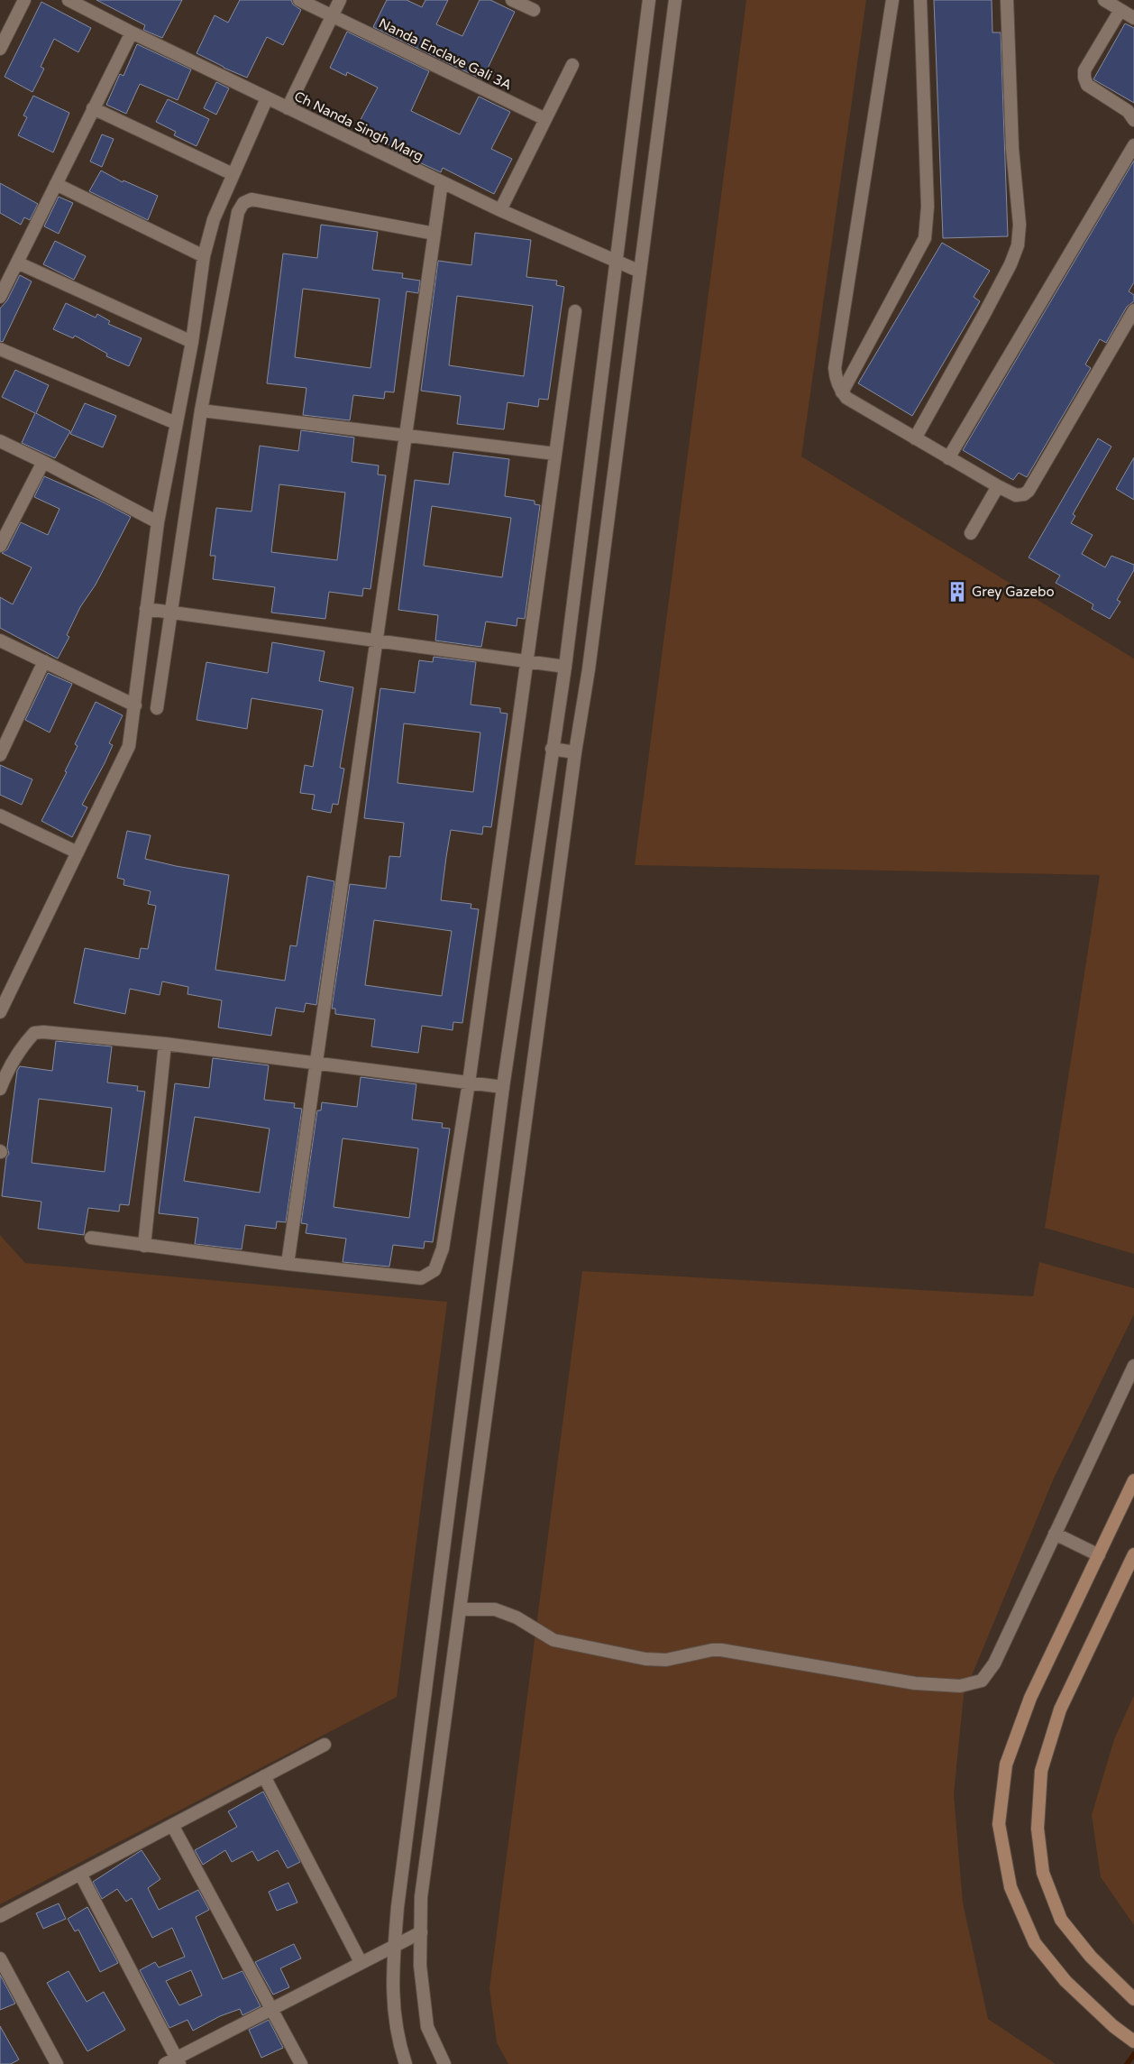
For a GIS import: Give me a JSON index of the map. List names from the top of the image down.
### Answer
{
  "streets": {
    "street": ["Nanda Enclave Gali 3A", "Ch Nanda Singh Marg"]
  },
  "places": {
    "building": ["Grey Gazebo"]
  }
}
